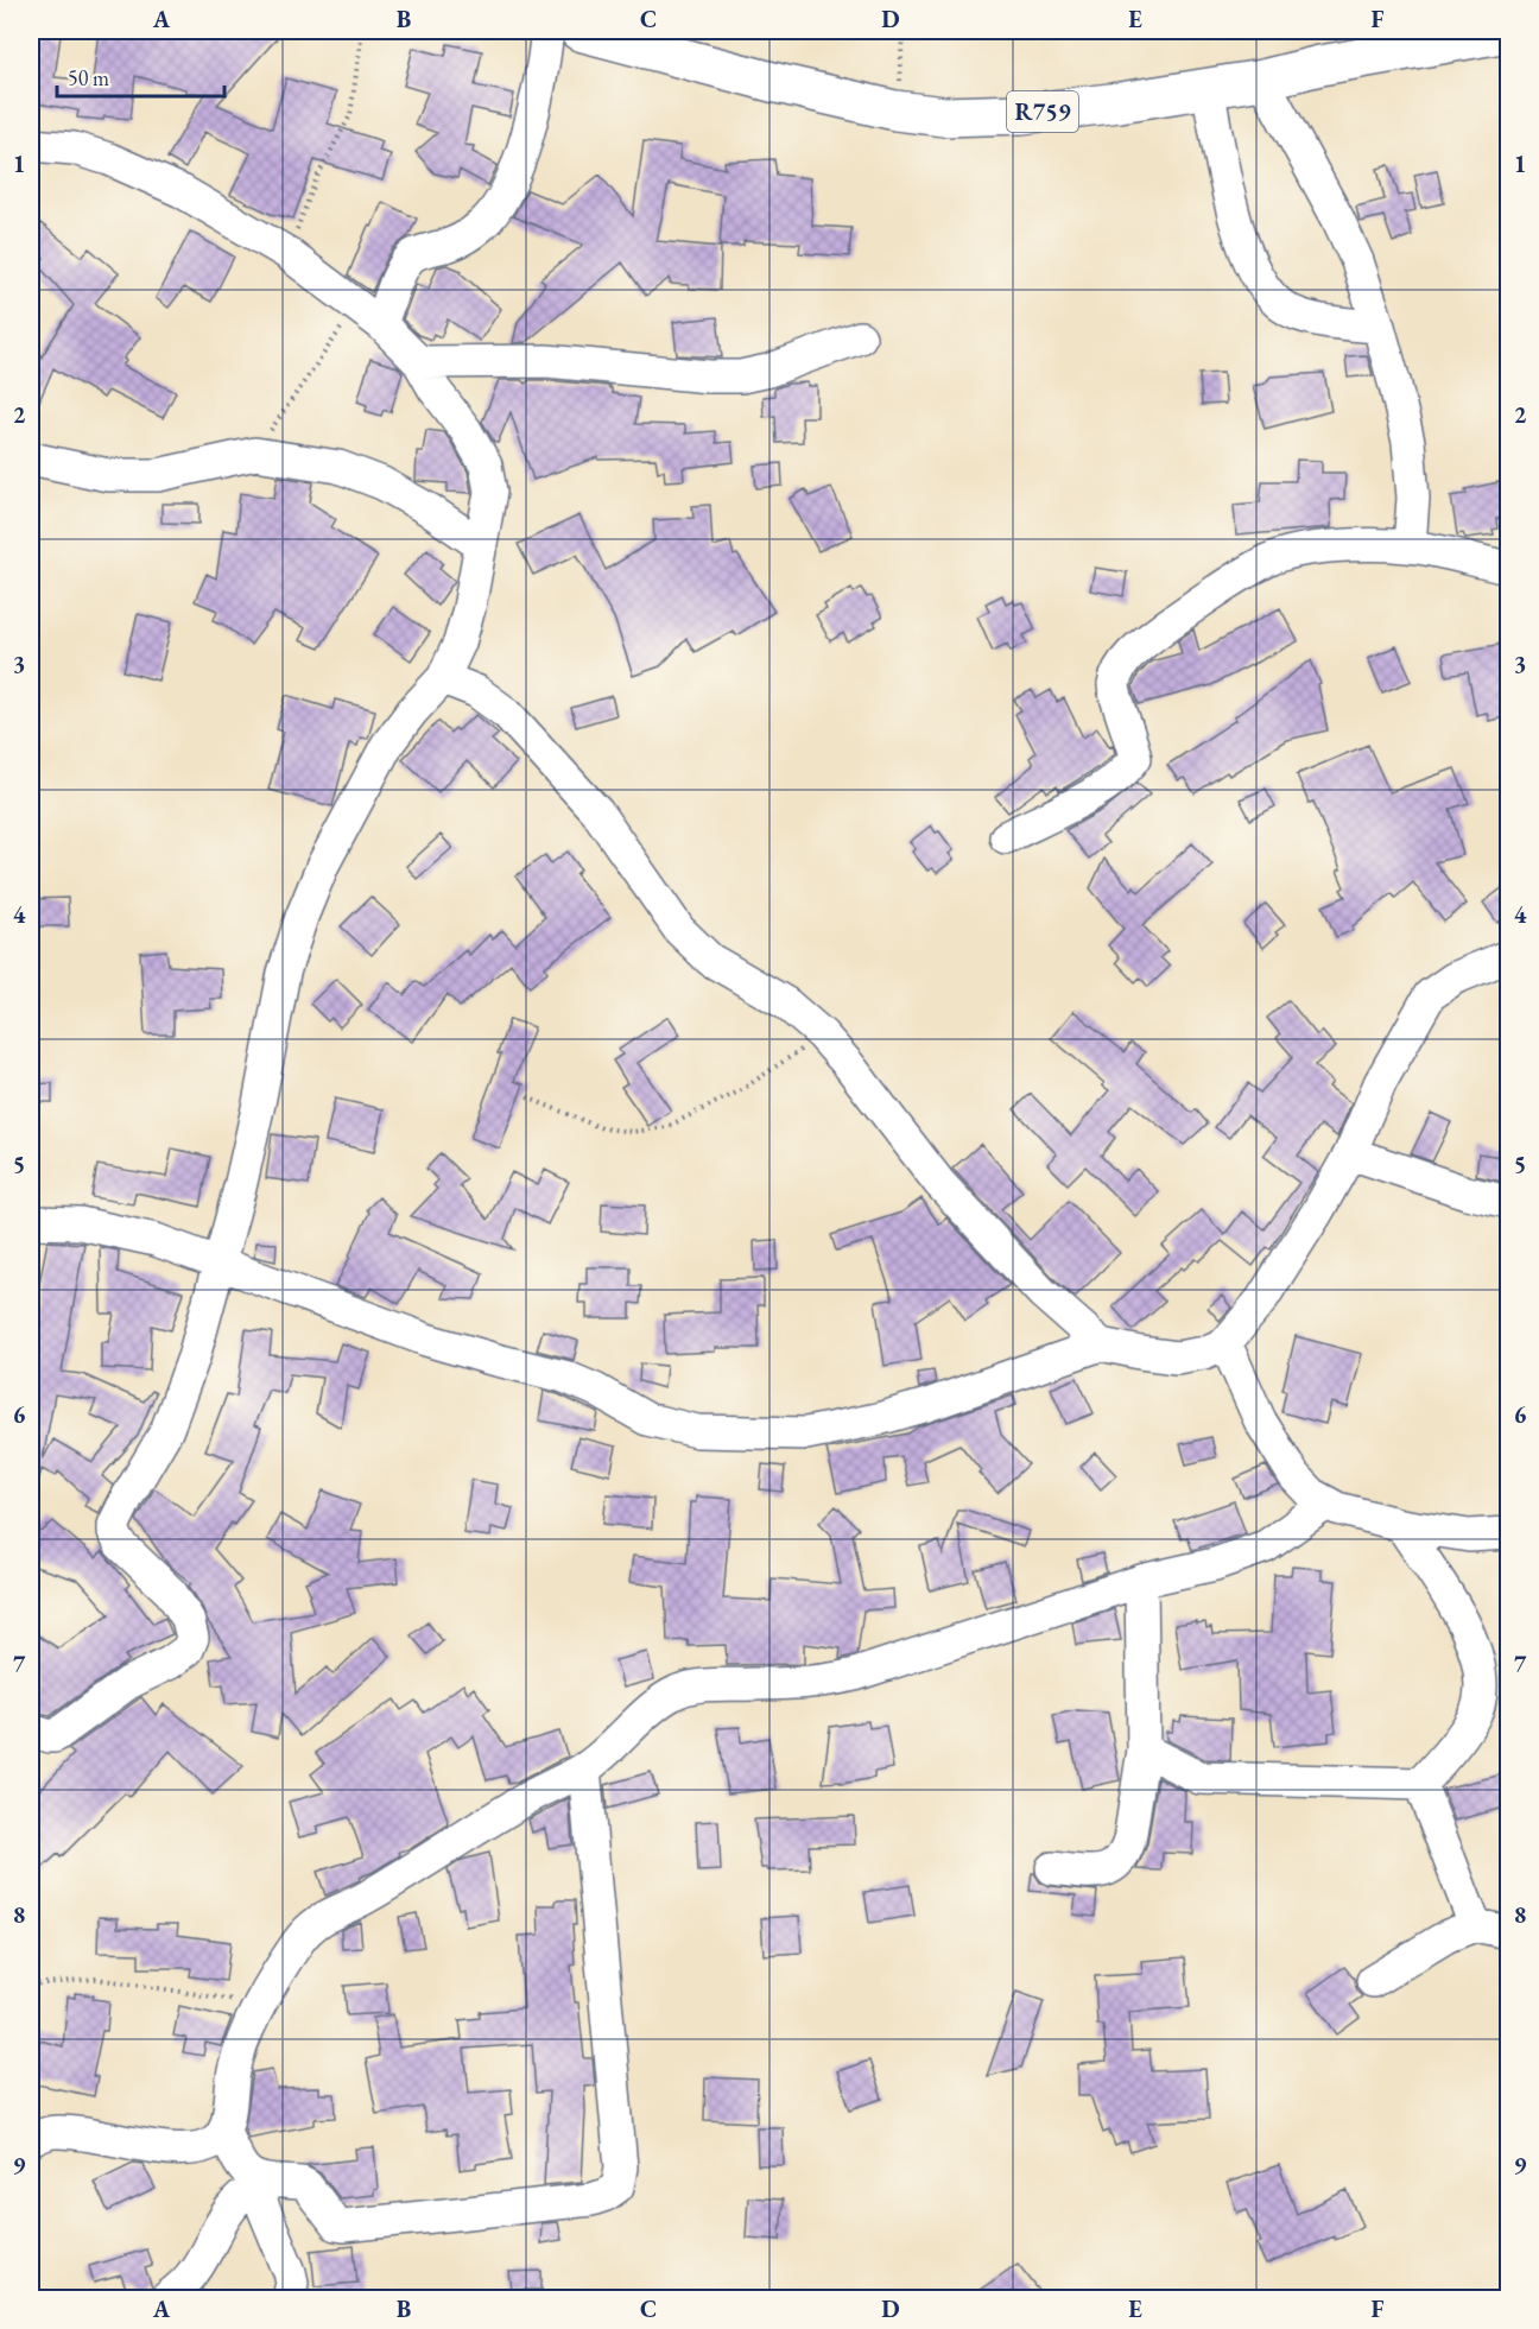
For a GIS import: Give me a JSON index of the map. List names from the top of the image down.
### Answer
{
  "streets": {
    "main road": ["R759"]
  },
  "scale_bar": "50 m",
  "grid": {
    "columns": [
      "A",
      "B",
      "C",
      "D",
      "E",
      "F"
    ],
    "rows": [
      "1",
      "2",
      "3",
      "4",
      "5",
      "6",
      "7",
      "8",
      "9"
    ]
  }
}
